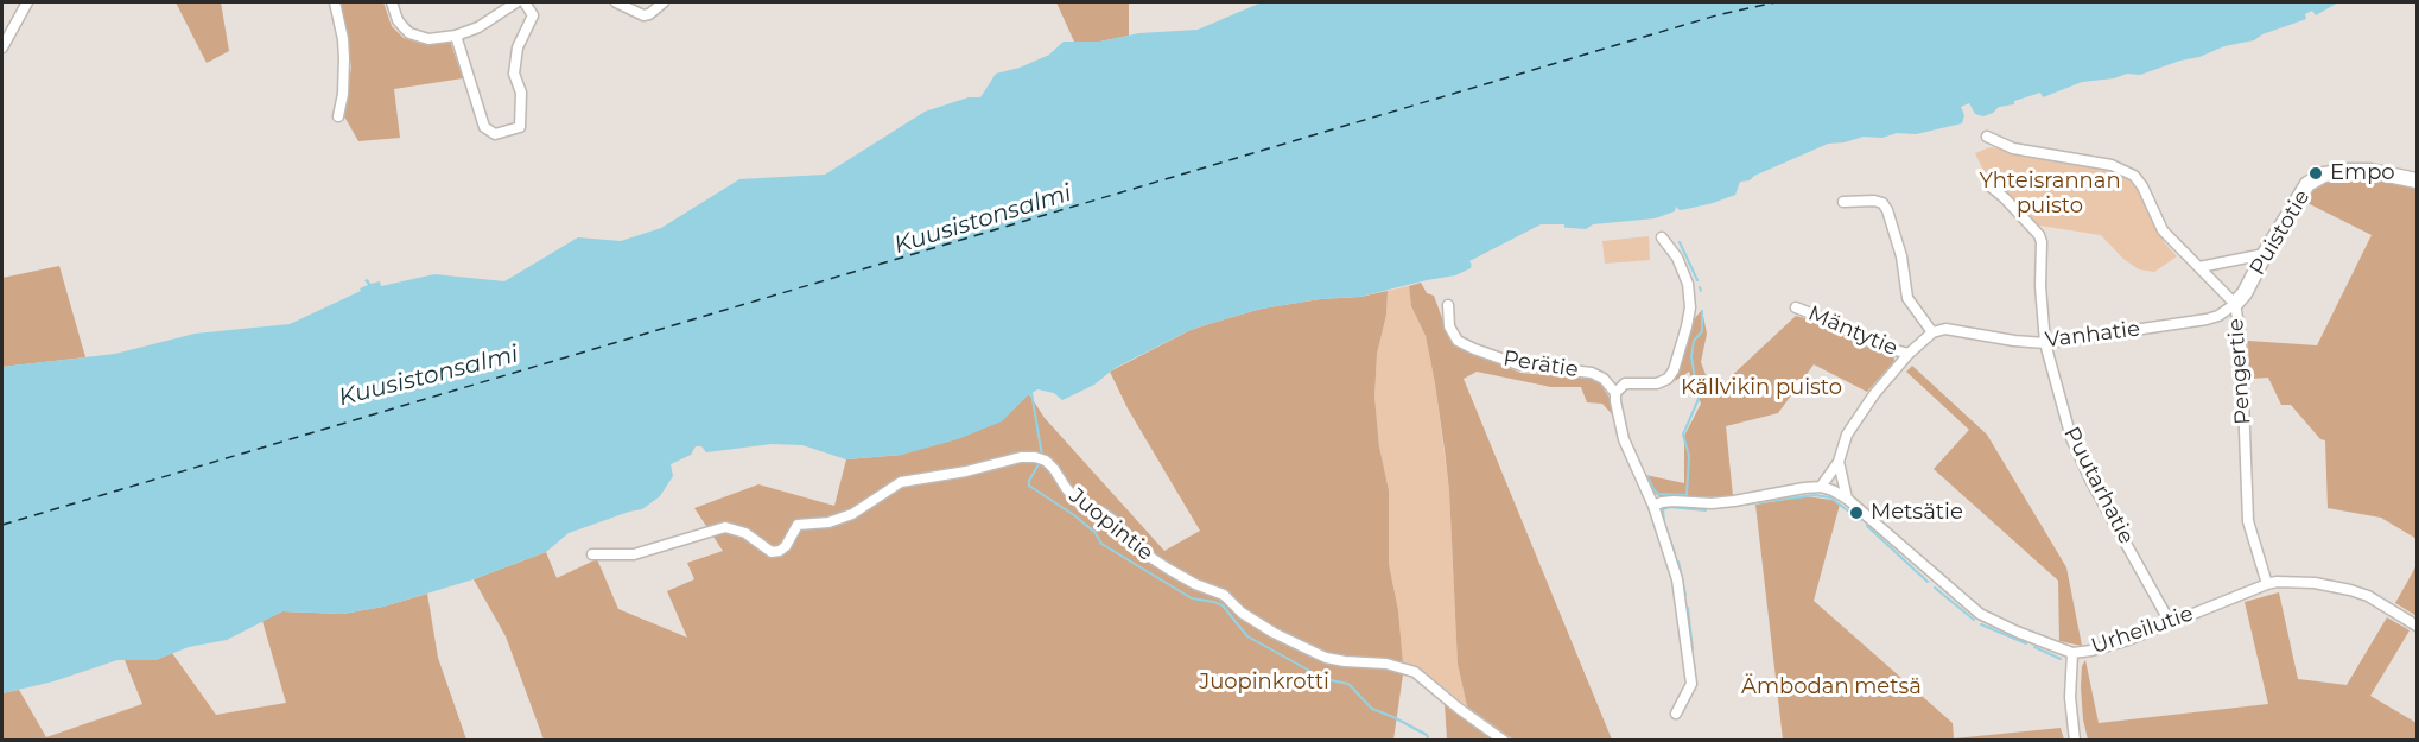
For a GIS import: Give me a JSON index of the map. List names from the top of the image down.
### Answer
{
  "streets": {
    "street": [
      "Puistotie",
      "Mäntytie",
      "Vanhatie",
      "Perätie",
      "Pengertie",
      "Puutarhatie",
      "Juopintie",
      "Urheilutie"
    ]
  },
  "crossings": [
    ["Puistotie", "Vanhatie"],
    ["Puistotie", "Pengertie"],
    ["Vanhatie", "Pengertie"],
    ["Vanhatie", "Puutarhatie"],
    ["Pengertie", "Urheilutie"],
    ["Puutarhatie", "Urheilutie"]
  ],
  "water": ["Kuusistonsalmi"],
  "parks": [
    "Yhteisrannan puisto",
    "Källvikin puisto",
    "Juopinkrotti",
    "Ämbodan metsä"
  ],
  "places": ["Empo", "Metsätie"]
}
